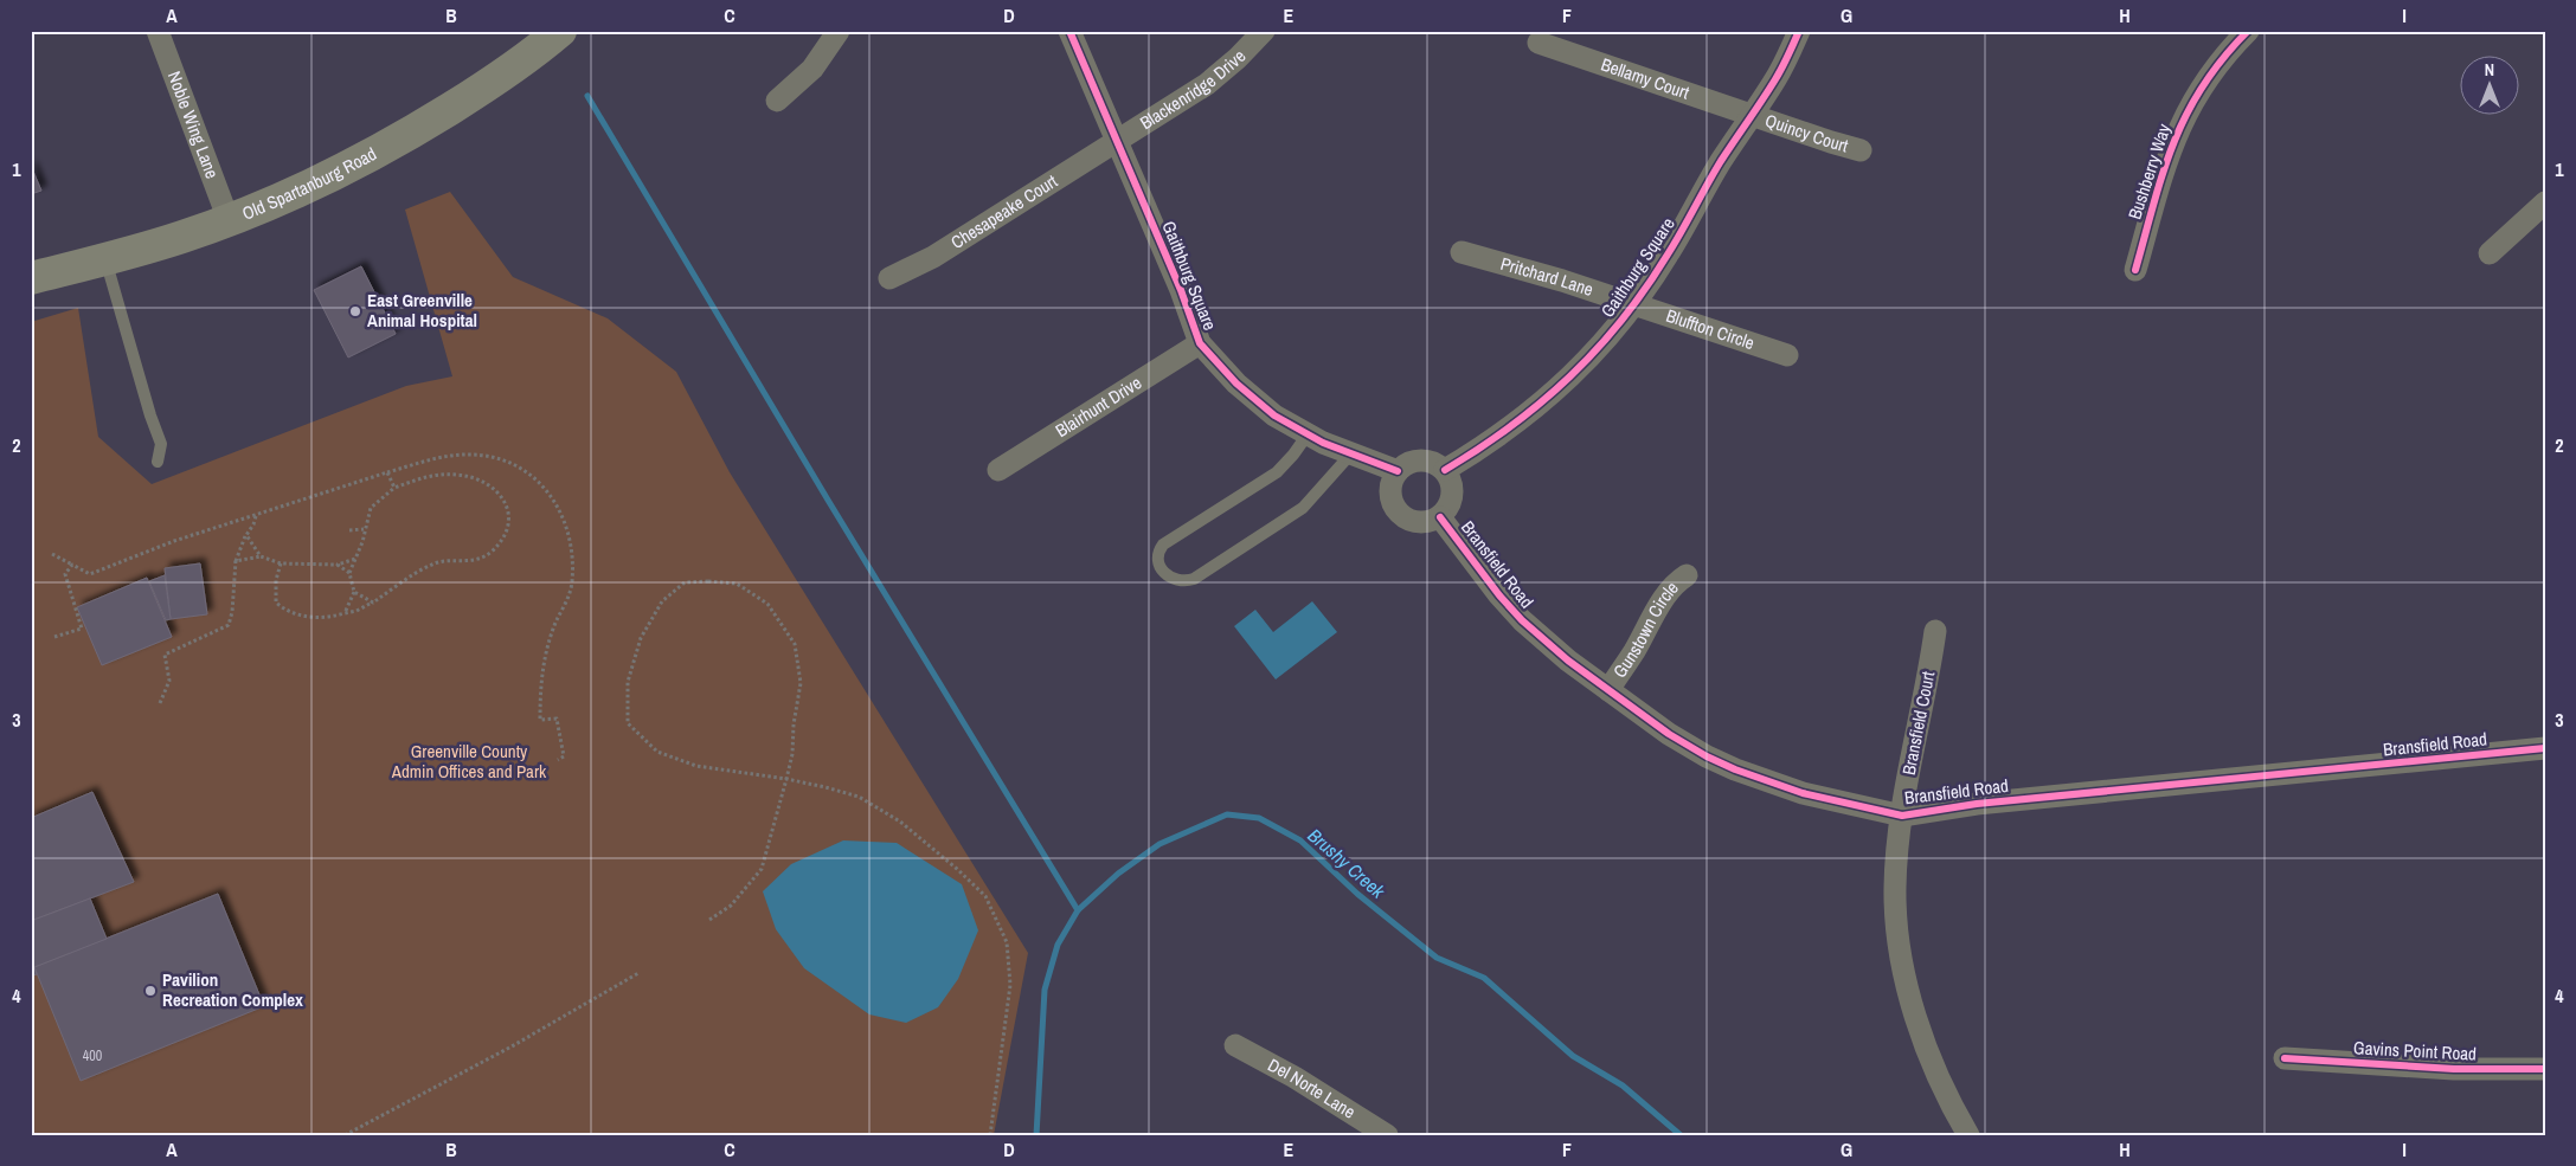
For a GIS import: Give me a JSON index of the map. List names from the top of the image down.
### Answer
{
  "streets": {
    "main road": ["Old Spartanburg Road"],
    "street": [
      "Bellamy Court",
      "Blackenridge Drive",
      "Noble Wing Lane",
      "Quincy Court",
      "Bushberry Way",
      "Chesapeake Court",
      "Gaithburg Square",
      "Pritchard Lane",
      "Bluffton Circle",
      "Blairhunt Drive",
      "Bransfield Road",
      "Gunstown Circle",
      "Bransfield Court",
      "Gavins Point Road",
      "Del Norte Lane"
    ]
  },
  "crossings": [
    ["Bellamy Court", "Quincy Court"],
    ["Bellamy Court", "Gaithburg Square"],
    ["Blackenridge Drive", "Chesapeake Court"],
    ["Blackenridge Drive", "Gaithburg Square"],
    ["Noble Wing Lane", "Old Spartanburg Road"],
    ["Quincy Court", "Gaithburg Square"],
    ["Chesapeake Court", "Gaithburg Square"],
    ["Gaithburg Square", "Pritchard Lane"],
    ["Gaithburg Square", "Bluffton Circle"],
    ["Gaithburg Square", "Blairhunt Drive"],
    ["Gaithburg Square", "Bransfield Road"],
    ["Pritchard Lane", "Bluffton Circle"],
    ["Bransfield Road", "Gunstown Circle"],
    ["Bransfield Road", "Bransfield Court"]
  ],
  "water": ["Brushy Creek"],
  "parks": ["Greenville County Admin Offices and Park"],
  "places": ["East Greenville Animal Hospital", "Pavilion Recreation Complex"],
  "house_numbers": ["400"],
  "north": "top",
  "grid": {
    "columns": [
      "A",
      "B",
      "C",
      "D",
      "E",
      "F",
      "G",
      "H",
      "I"
    ],
    "rows": [
      "1",
      "2",
      "3",
      "4"
    ]
  }
}
